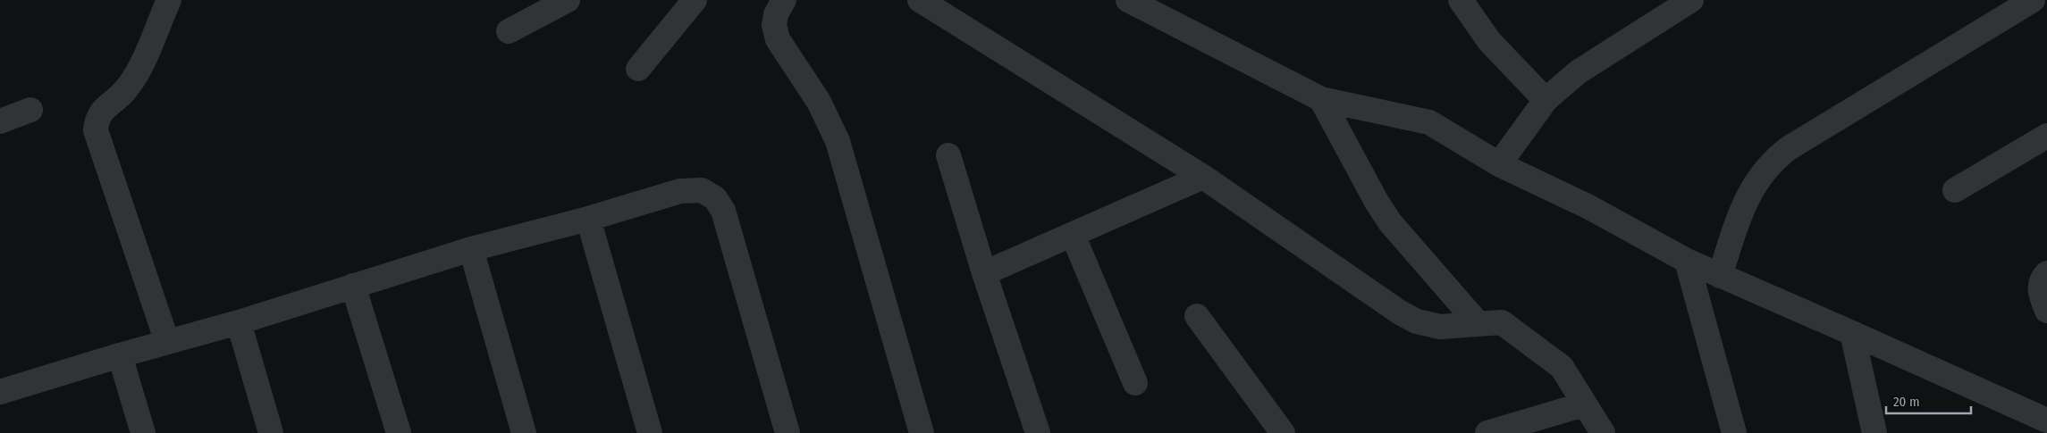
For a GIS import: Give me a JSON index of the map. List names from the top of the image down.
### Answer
{
  "scale_bar": "20 m"
}
